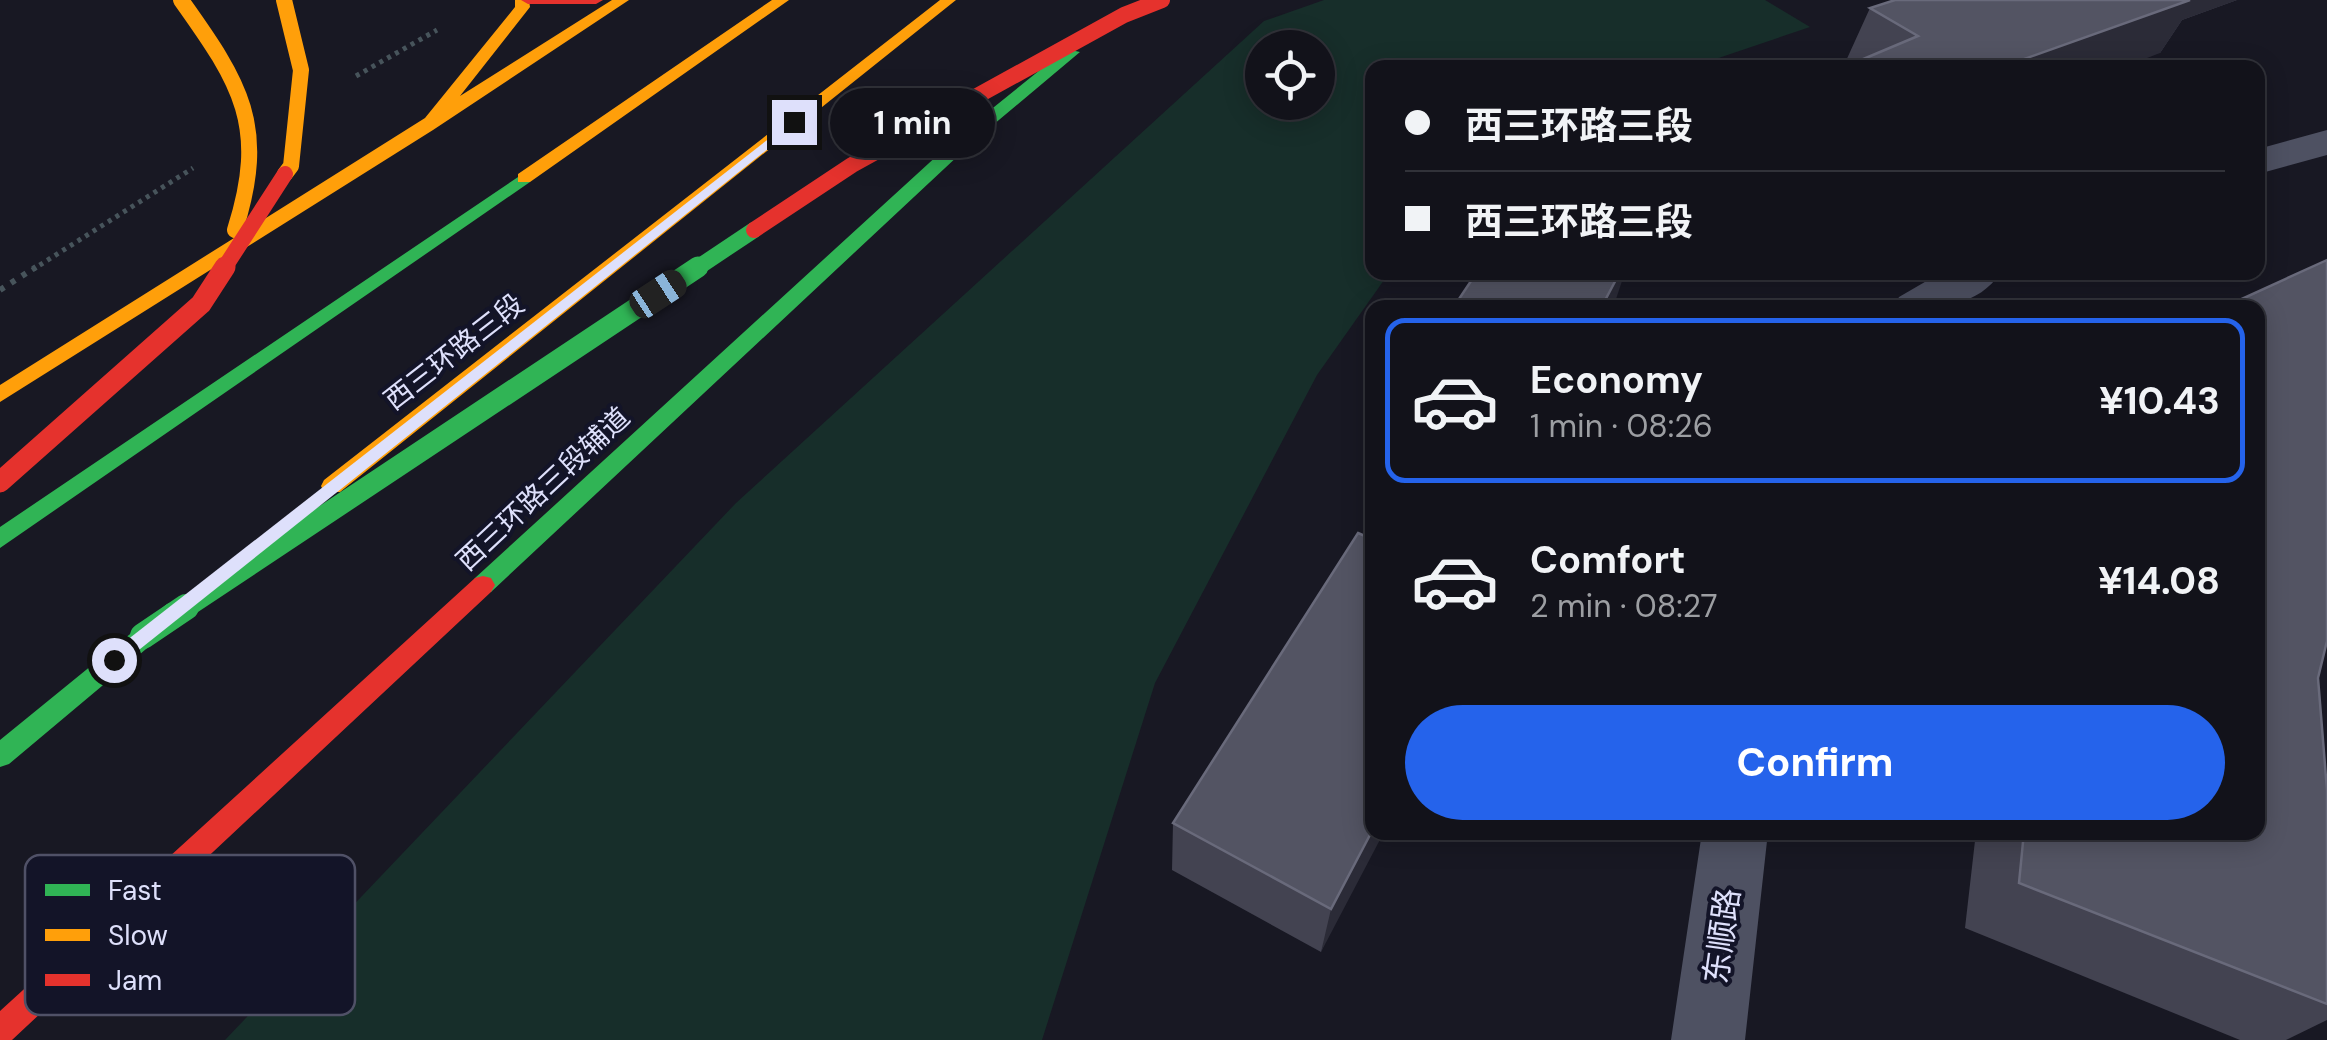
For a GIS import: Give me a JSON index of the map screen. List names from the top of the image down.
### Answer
{
  "streets": {
    "main road": ["西三环路三段", "西三环路三段辅道"],
    "street": ["东顺路"]
  },
  "legend": ["Fast", "Slow", "Jam"],
  "page": {
    "banner": ["西三环路三段", "西三环路三段"],
    "bubble": "1 min",
    "list": [
      {
        "name": "Economy",
        "note": "1 min · 08:26",
        "value": "¥10.43"
      },
      {
        "name": "Comfort",
        "note": "2 min · 08:27",
        "value": "¥14.08"
      }
    ],
    "buttons": "Confirm"
  }
}
